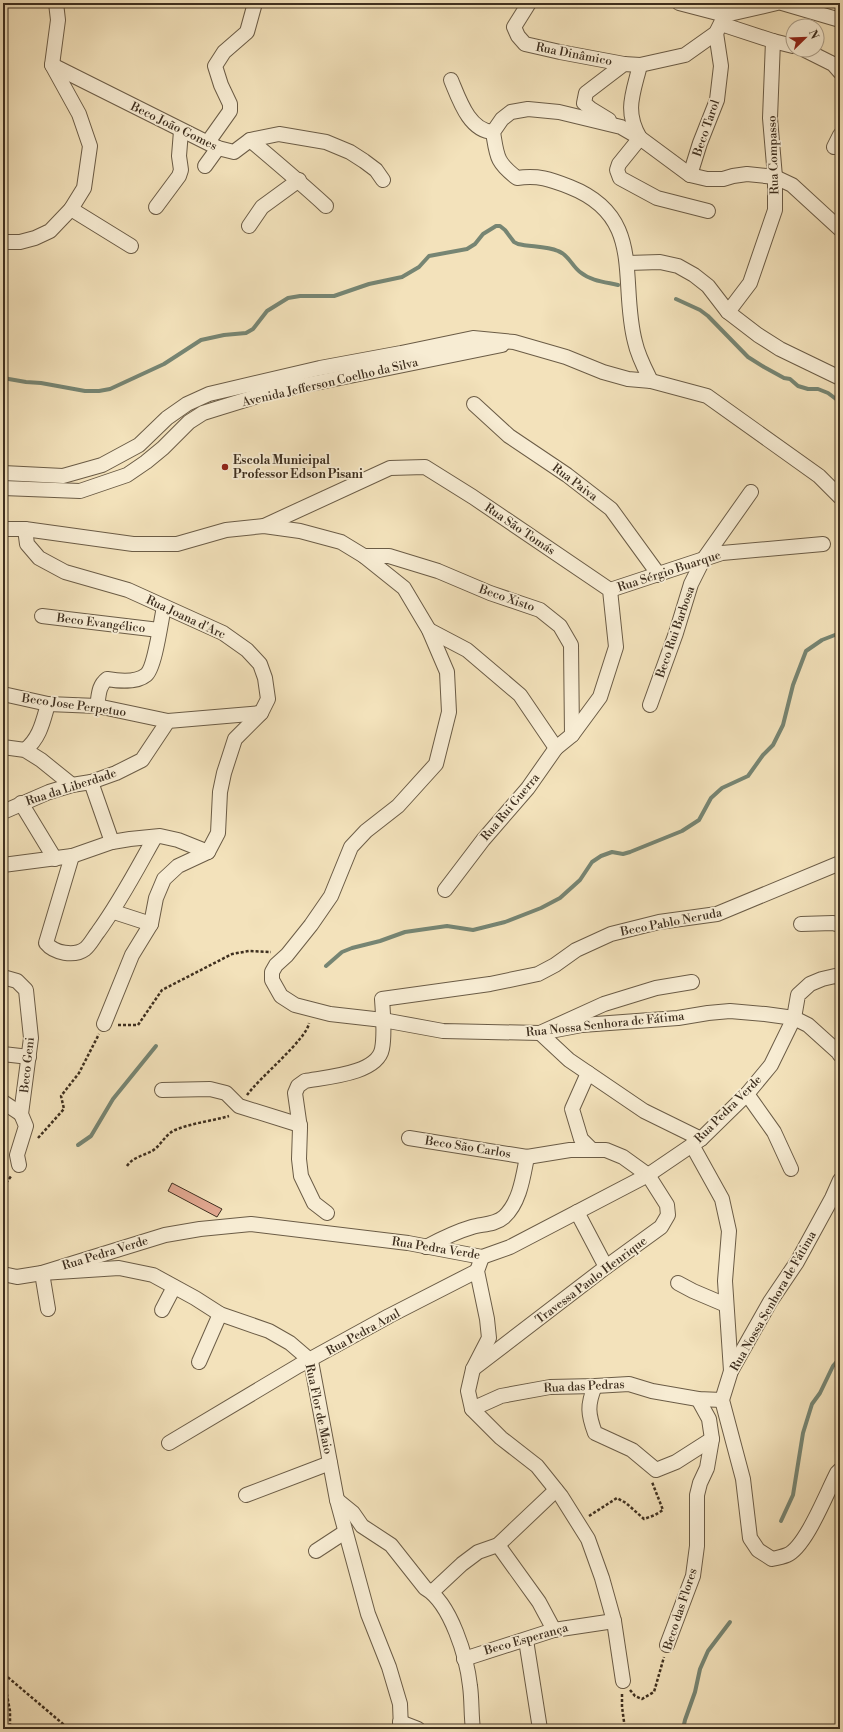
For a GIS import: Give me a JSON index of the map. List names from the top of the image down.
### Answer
{
  "streets": {
    "street": [
      "Rua Dinâmico",
      "Beco João Gomes",
      "Beco Tarol",
      "Rua Compasso",
      "Avenida Jefferson Coelho da Silva",
      "Rua Paiva",
      "Rua São Tomás",
      "Rua Sérgio Buarque",
      "Beco Xisto",
      "Rua Joana d'Arc",
      "Beco Evangélico",
      "Beco Rui Barbosa",
      "Beco Jose Perpetuo",
      "Rua da Liberdade",
      "Rua Rui Guerra",
      "Beco Pablo Neruda",
      "Rua Nossa Senhora de Fátima",
      "Beco Geni",
      "Rua Pedra Verde",
      "Beco São Carlos",
      "Travessa Paulo Henrique",
      "Rua Pedra Azul",
      "Rua das Pedras",
      "Rua Flor de Maio",
      "Beco das Flores",
      "Beco Esperança"
    ]
  },
  "crossings": [
    ["Rua Paiva", "Rua Sérgio Buarque"],
    ["Rua São Tomás", "Rua Sérgio Buarque"],
    ["Rua São Tomás", "Rua Nossa Senhora de Fátima"],
    ["Rua Sérgio Buarque", "Beco Rui Barbosa"],
    ["Beco Xisto", "Rua Nossa Senhora de Fátima"],
    ["Rua Joana d'Arc", "Rua Nossa Senhora de Fátima"],
    ["Beco Jose Perpetuo", "Rua da Liberdade"],
    ["Beco Pablo Neruda", "Rua Nossa Senhora de Fátima"],
    ["Rua Nossa Senhora de Fátima", "Rua Pedra Verde"],
    ["Rua Nossa Senhora de Fátima", "Rua das Pedras"],
    ["Rua Pedra Verde", "Beco São Carlos"],
    ["Rua Pedra Verde", "Travessa Paulo Henrique"],
    ["Rua Pedra Verde", "Rua Flor de Maio"],
    ["Beco São Carlos", "Travessa Paulo Henrique"],
    ["Rua Pedra Azul", "Rua Flor de Maio"]
  ],
  "places": ["Escola Municipal Professor Edson Pisani"],
  "north": "top right"
}
